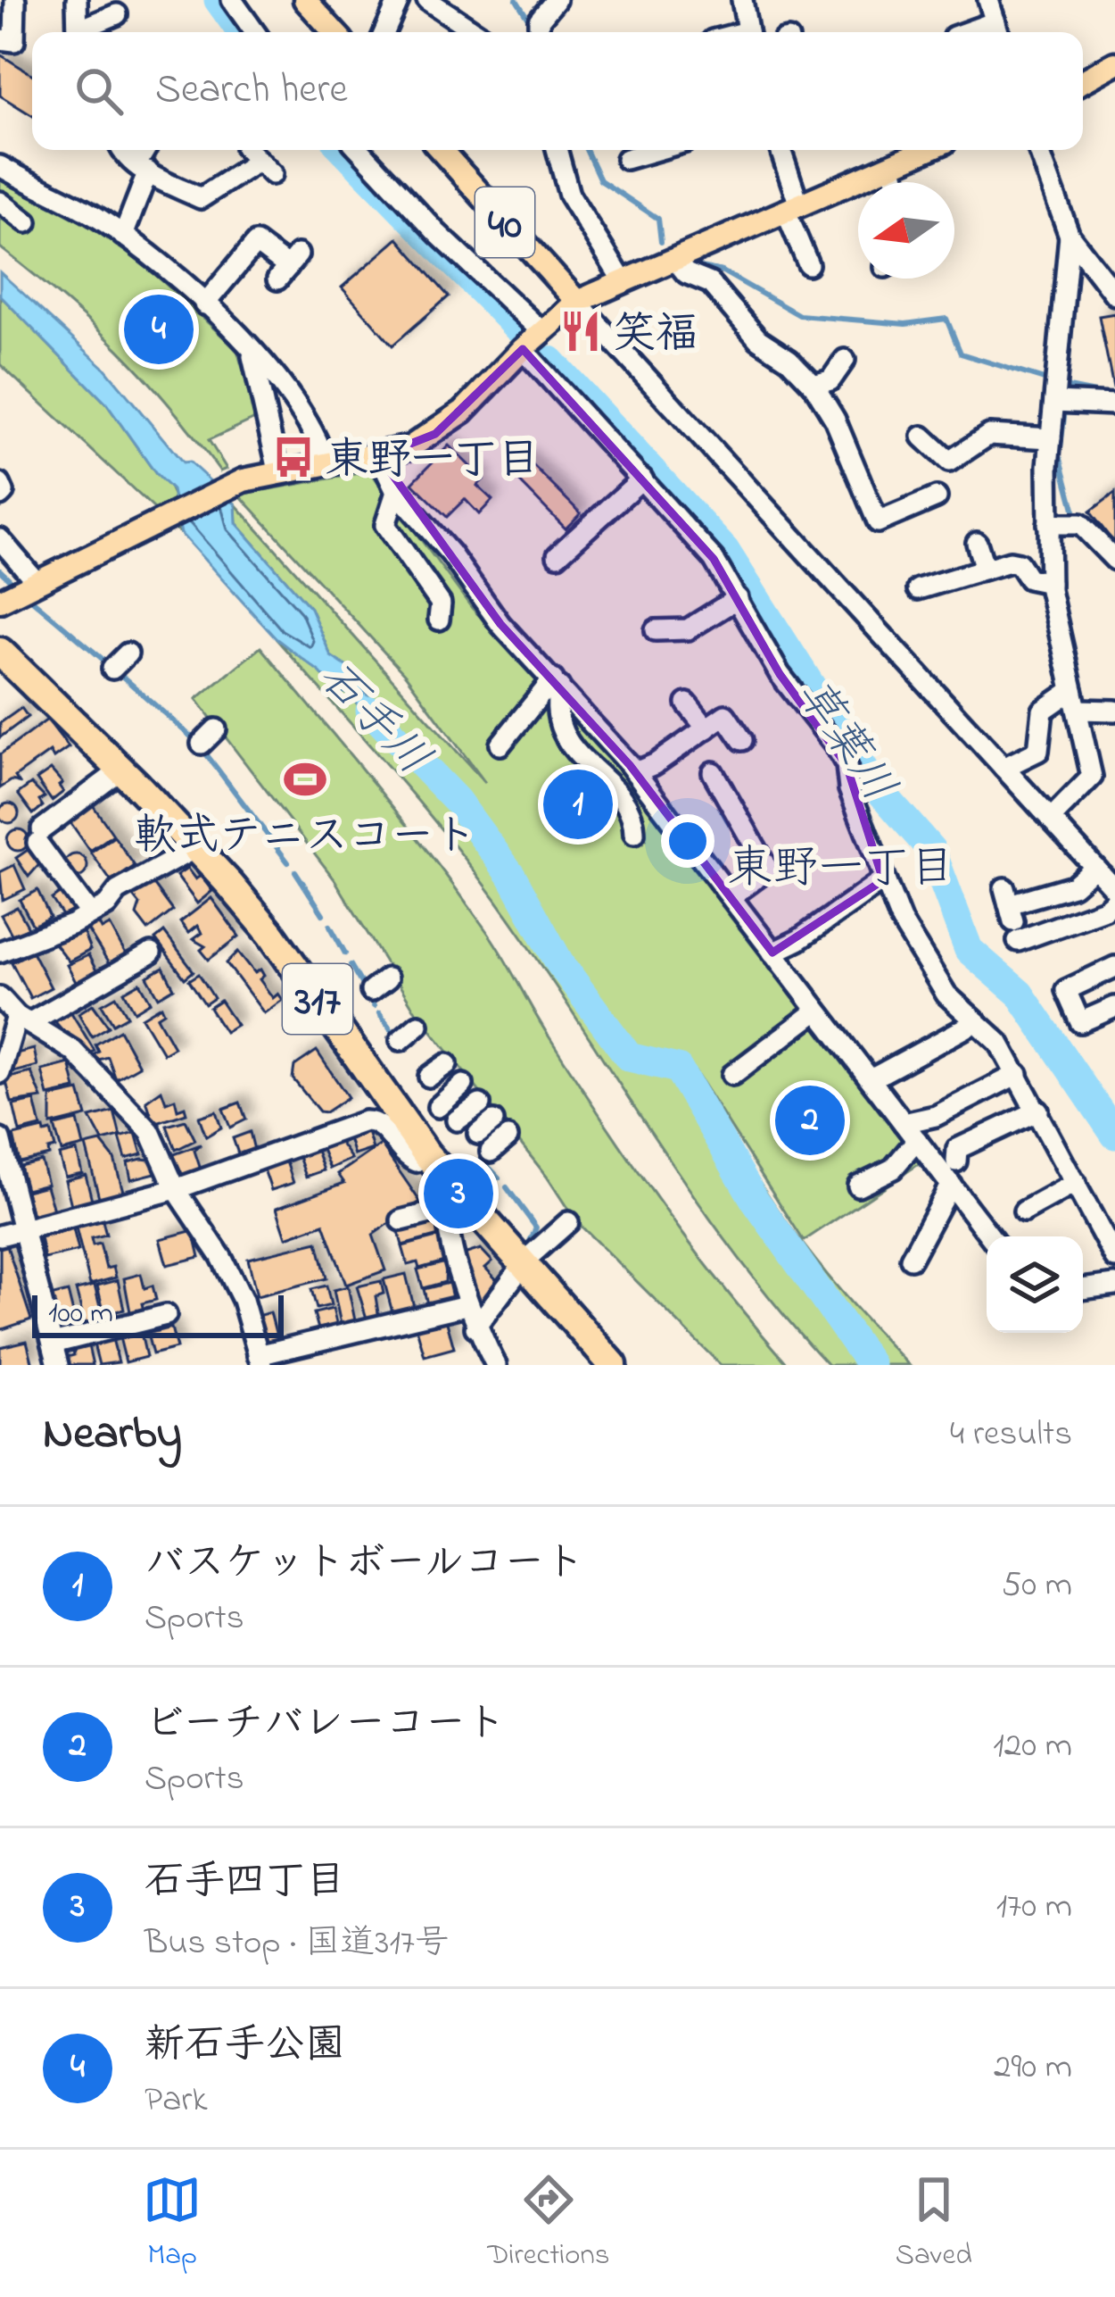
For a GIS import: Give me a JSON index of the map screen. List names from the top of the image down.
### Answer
{
  "streets": {
    "highway": ["317"],
    "main road": ["40"]
  },
  "districts": ["東野一丁目"],
  "water": ["石手川", "草葉川"],
  "places": {
    "restaurant": ["笑福"],
    "bus stop": ["東野一丁目"],
    "sports": ["軟式テニスコート"]
  },
  "scale_bar": "100 m",
  "north": "left",
  "page": {
    "search": "Search here",
    "pins": [
      "4",
      "1",
      "2",
      "3"
    ],
    "scale": "100 m",
    "heading": ["Nearby", "4 results"],
    "list": [
      {
        "mark": "1",
        "name": "バスケットボールコート",
        "note": "Sports",
        "value": "50 m"
      },
      {
        "mark": "2",
        "name": "ビーチバレーコート",
        "note": "Sports",
        "value": "120 m"
      },
      {
        "mark": "3",
        "name": "石手四丁目",
        "note": "Bus stop · 国道317号",
        "value": "170 m"
      },
      {
        "mark": "4",
        "name": "新石手公園",
        "note": "Park",
        "value": "290 m"
      }
    ],
    "nav": ["Map", "Directions", "Saved"]
  }
}
